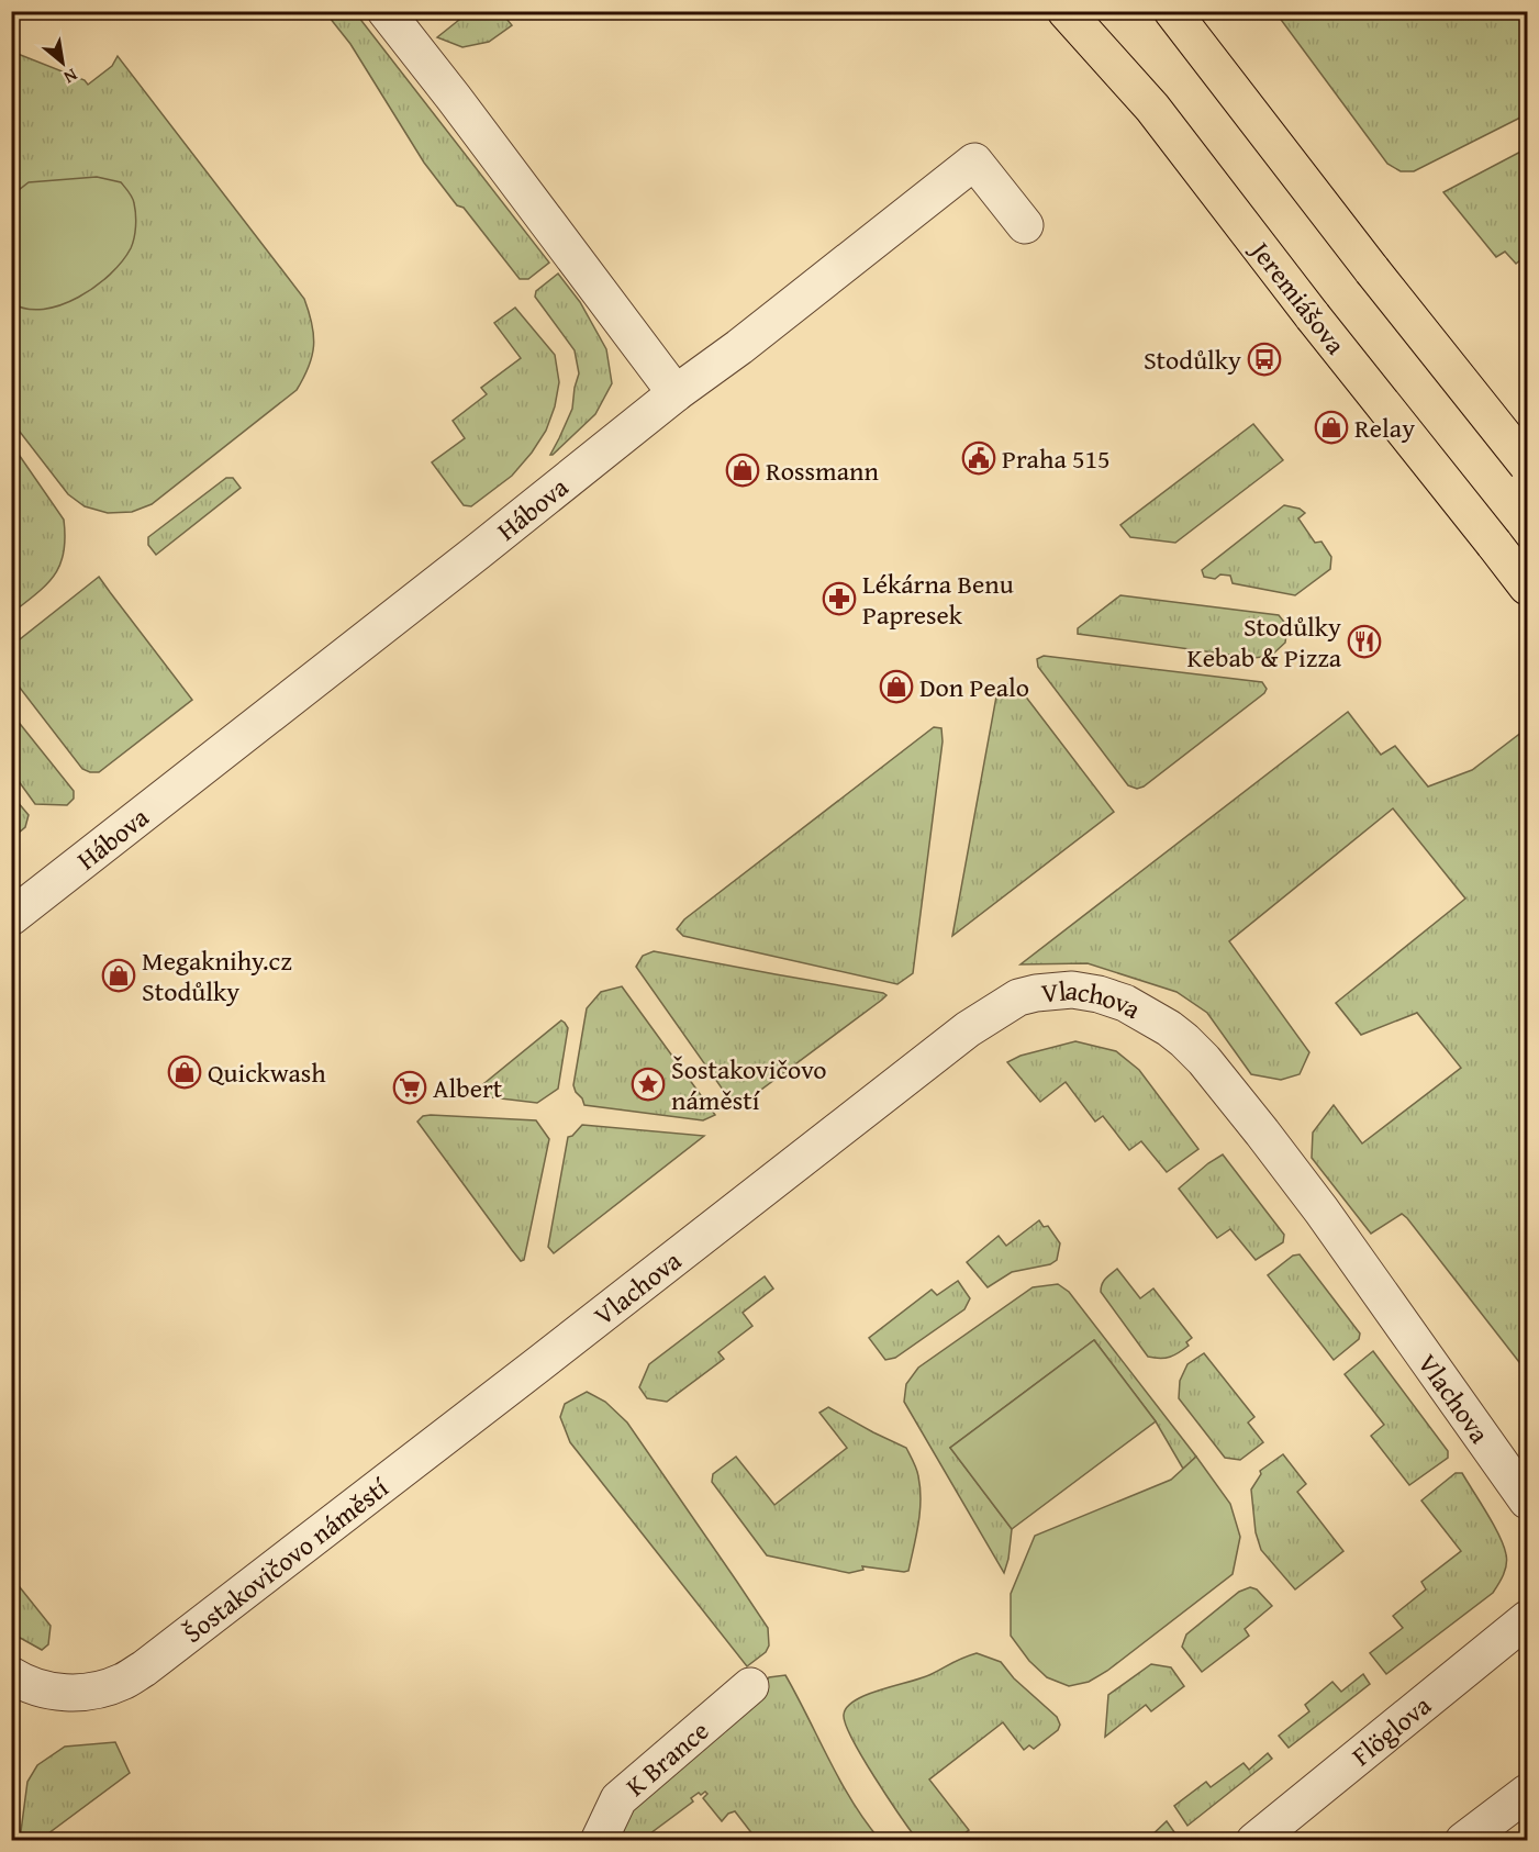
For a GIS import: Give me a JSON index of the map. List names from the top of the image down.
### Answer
{
  "streets": {
    "main road": ["Jeremiášova"],
    "street": [
      "Hábova",
      "Vlachova",
      "Šostakovičovo náměstí",
      "Flöglova",
      "K Brance"
    ]
  },
  "crossings": [
    ["Vlachova", "Šostakovičovo náměstí"]
  ],
  "places": {
    "bus stop": ["Stodůlky"],
    "shop": [
      "Relay",
      "Rossmann",
      "Don Pealo",
      "Megaknihy.cz Stodůlky",
      "Quickwash"
    ],
    "public building": ["Praha 515"],
    "pharmacy": ["Lékárna Benu Papresek"],
    "restaurant": ["Stodůlky Kebab & Pizza"],
    "place": ["Šostakovičovo náměstí"],
    "supermarket": ["Albert"]
  },
  "north": "bottom right"
}
